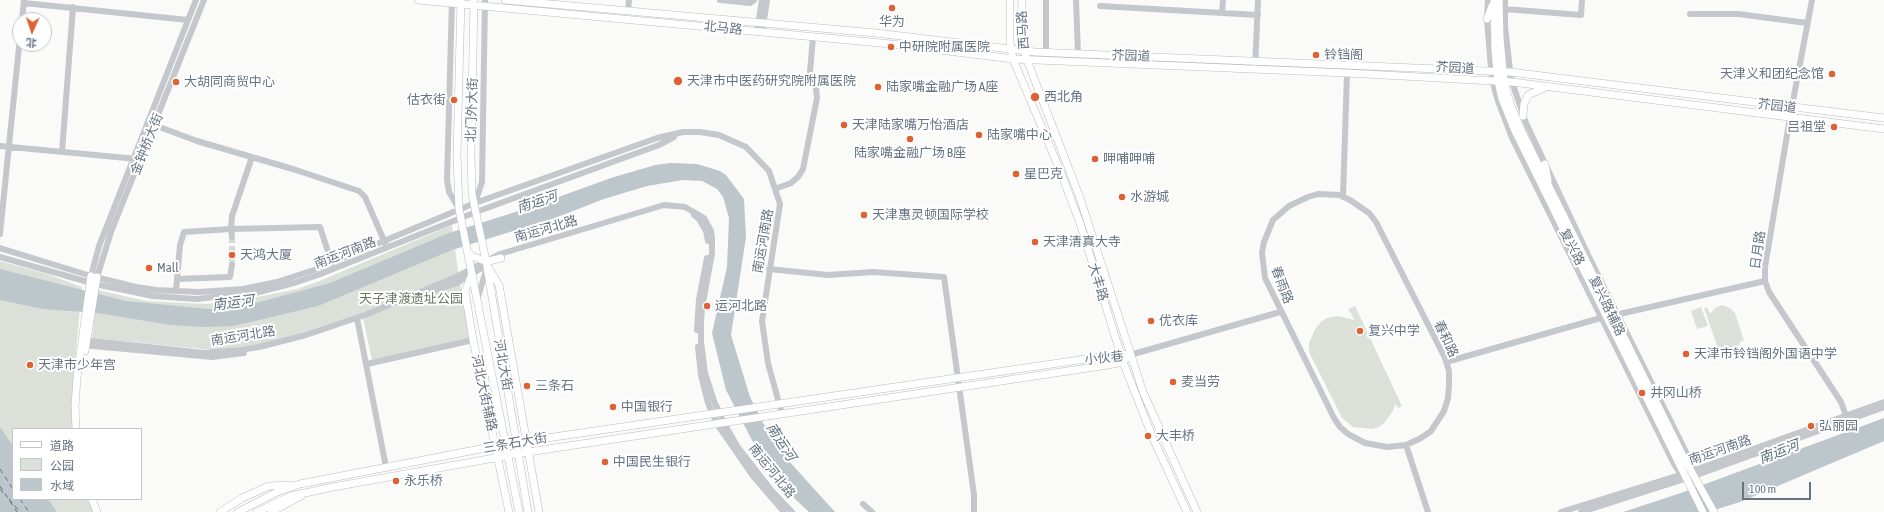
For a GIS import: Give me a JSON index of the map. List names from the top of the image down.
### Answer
{
  "streets": {
    "main road": [
      "北马路",
      "西马路",
      "芥园道",
      "北门外大街",
      "复兴路",
      "大丰路",
      "小伙巷",
      "河北大街",
      "河北大街辅路",
      "三条石大街"
    ],
    "street": [
      "金钟桥大街",
      "南运河北路",
      "南运河南路",
      "日月路",
      "春雨路",
      "复兴路辅路",
      "春和路"
    ]
  },
  "crossings": [
    ["北马路", "西马路"],
    ["北马路", "芥园道"],
    ["北马路", "北门外大街"],
    ["北马路", "大丰路"],
    ["西马路", "芥园道"],
    ["西马路", "大丰路"],
    ["芥园道", "复兴路"],
    ["芥园道", "日月路"],
    ["芥园道", "大丰路"],
    ["芥园道", "复兴路辅路"],
    ["北门外大街", "南运河南路"],
    ["北门外大街", "河北大街"],
    ["金钟桥大街", "南运河南路"],
    ["南运河北路", "河北大街"],
    ["南运河北路", "河北大街辅路"],
    ["南运河北路", "三条石大街"],
    ["南运河南路", "复兴路"],
    ["南运河南路", "日月路"],
    ["南运河南路", "复兴路辅路"],
    ["南运河南路", "小伙巷"],
    ["南运河南路", "河北大街"],
    ["复兴路", "复兴路辅路"],
    ["大丰路", "小伙巷"],
    ["春雨路", "春和路"],
    ["小伙巷", "三条石大街"],
    ["河北大街", "河北大街辅路"],
    ["河北大街", "三条石大街"],
    ["河北大街辅路", "三条石大街"]
  ],
  "water": ["南运河"],
  "parks": ["天子津渡遗址公园"],
  "places": [
    "华为",
    "中研院附属医院",
    "铃铛阁",
    "天津义和团纪念馆",
    "天津市中医药研究院附属医院",
    "大胡同商贸中心",
    "陆家嘴金融广场 A座",
    "西北角",
    "估衣街",
    "天津陆家嘴万怡酒店",
    "吕祖堂",
    "陆家嘴中心",
    "陆家嘴金融广场 B座",
    "呷哺呷哺",
    "星巴克",
    "水游城",
    "天津惠灵顿国际学校",
    "天津清真大寺",
    "天鸿大厦",
    "Mall",
    "运河北路",
    "优衣库",
    "复兴中学",
    "天津市铃铛阁外国语中学",
    "天津市少年宫",
    "麦当劳",
    "三条石",
    "井冈山桥",
    "中国银行",
    "弘丽园",
    "大丰桥",
    "中国民生银行",
    "永乐桥"
  ],
  "legend": ["道路", "公园", "水域"],
  "scale_bar": "100 m",
  "north": "bottom"
}
